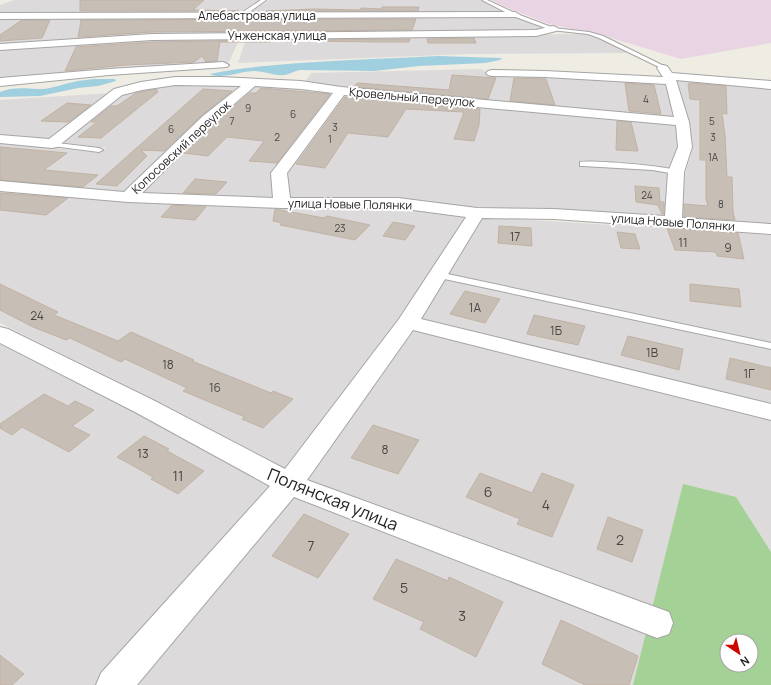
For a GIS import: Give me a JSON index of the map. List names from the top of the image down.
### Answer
{
  "streets": {
    "street": [
      "Алебастровая улица",
      "Унженская улица",
      "Кровельный переулок",
      "Копосовский переулок",
      "улица Новые Полянки",
      "Полянская улица"
    ]
  },
  "crossings": [
    ["Кровельный переулок", "Копосовский переулок"],
    ["Копосовский переулок", "улица Новые Полянки"]
  ],
  "house_numbers": [
    "4",
    "9",
    "6",
    "7",
    "5",
    "3",
    "6",
    "2",
    "3",
    "1",
    "1А",
    "24",
    "8",
    "23",
    "17",
    "11",
    "9",
    "1А",
    "24",
    "1Б",
    "1В",
    "18",
    "1Г",
    "16",
    "8",
    "13",
    "11",
    "6",
    "4",
    "2",
    "7",
    "5",
    "3"
  ],
  "north": "bottom right"
}
